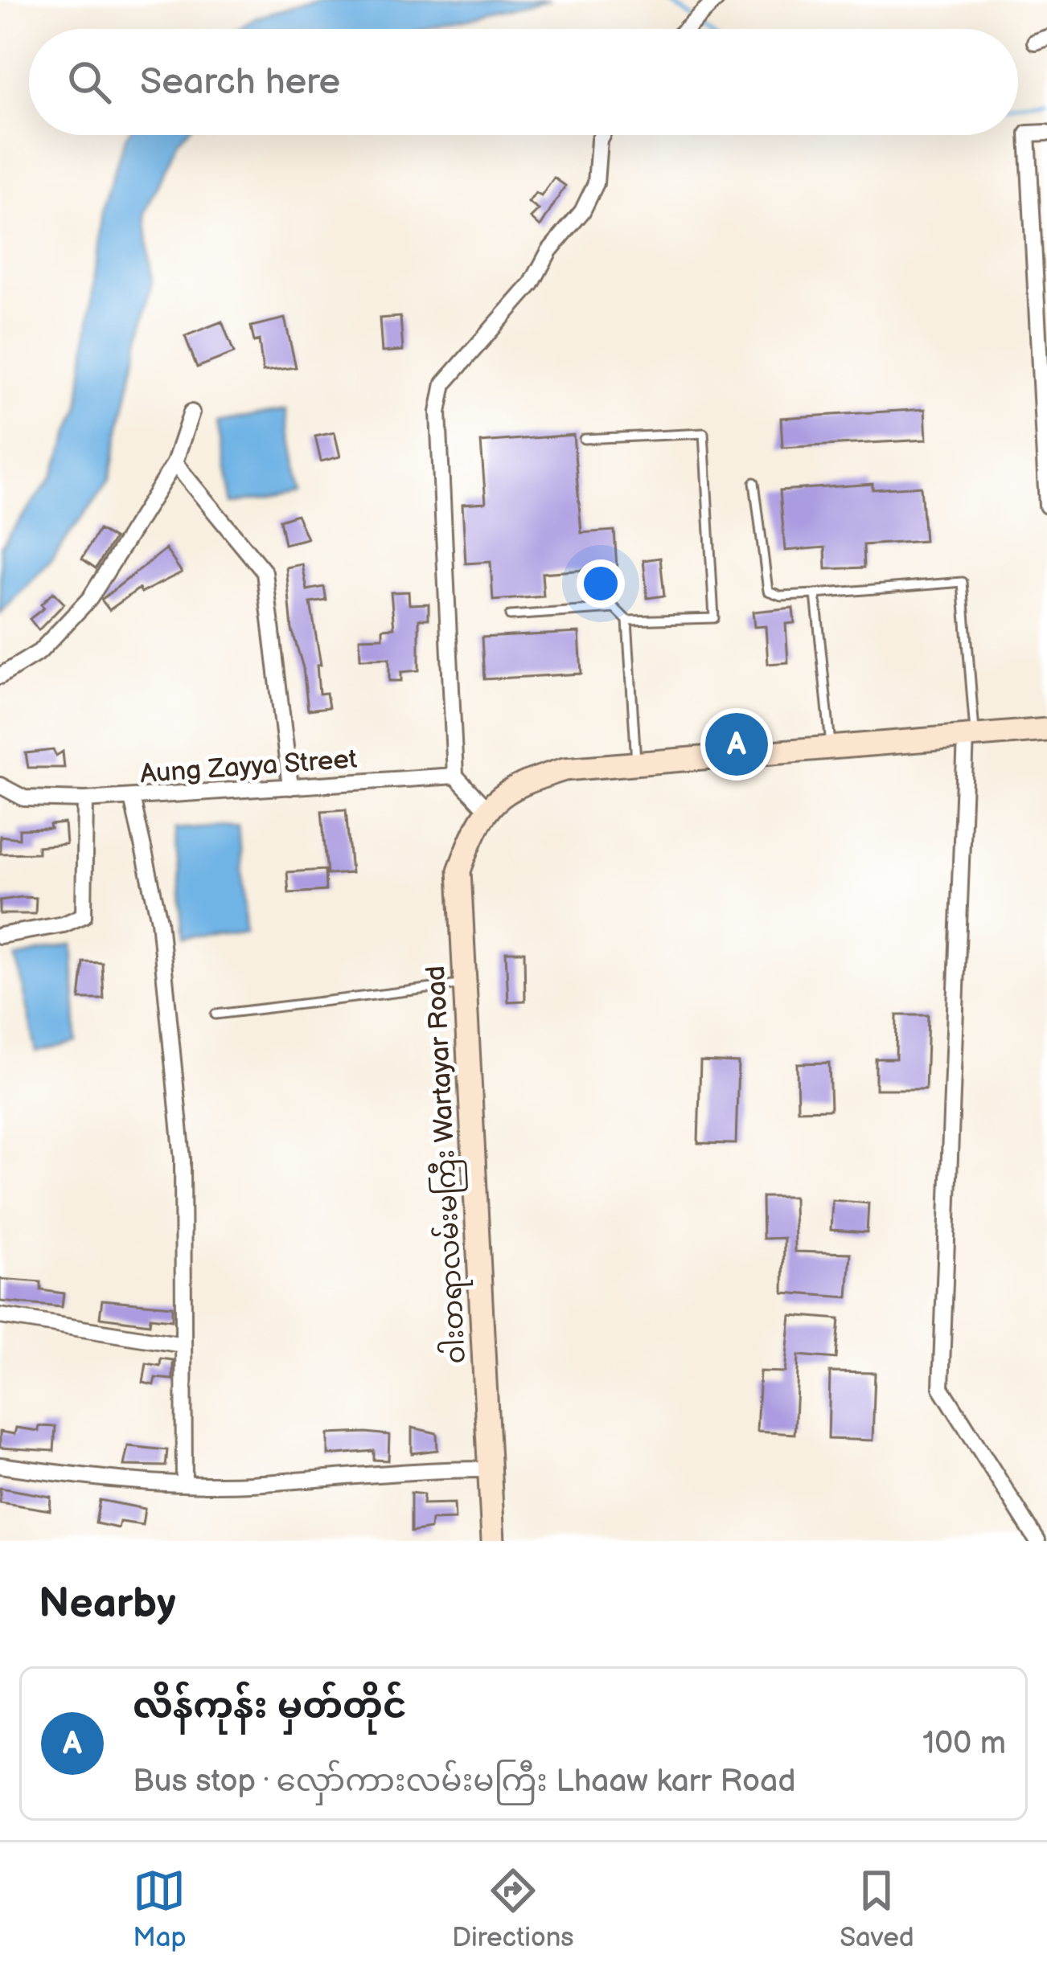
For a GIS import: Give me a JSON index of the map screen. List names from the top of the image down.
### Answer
{
  "streets": {
    "street": ["Aung Zayya Street", "ဝါးတရာလမ်းမကြီး Wartayar Road"]
  },
  "page": {
    "search": "Search here",
    "pins": "A",
    "heading": "Nearby",
    "list": [
      {
        "mark": "A",
        "name": "လိန်ကုန်း မှတ်တိုင်",
        "note": "Bus stop · လှော်ကားလမ်းမကြီး Lhaaw karr Road",
        "value": "100 m"
      }
    ],
    "nav": ["Map", "Directions", "Saved"]
  }
}
